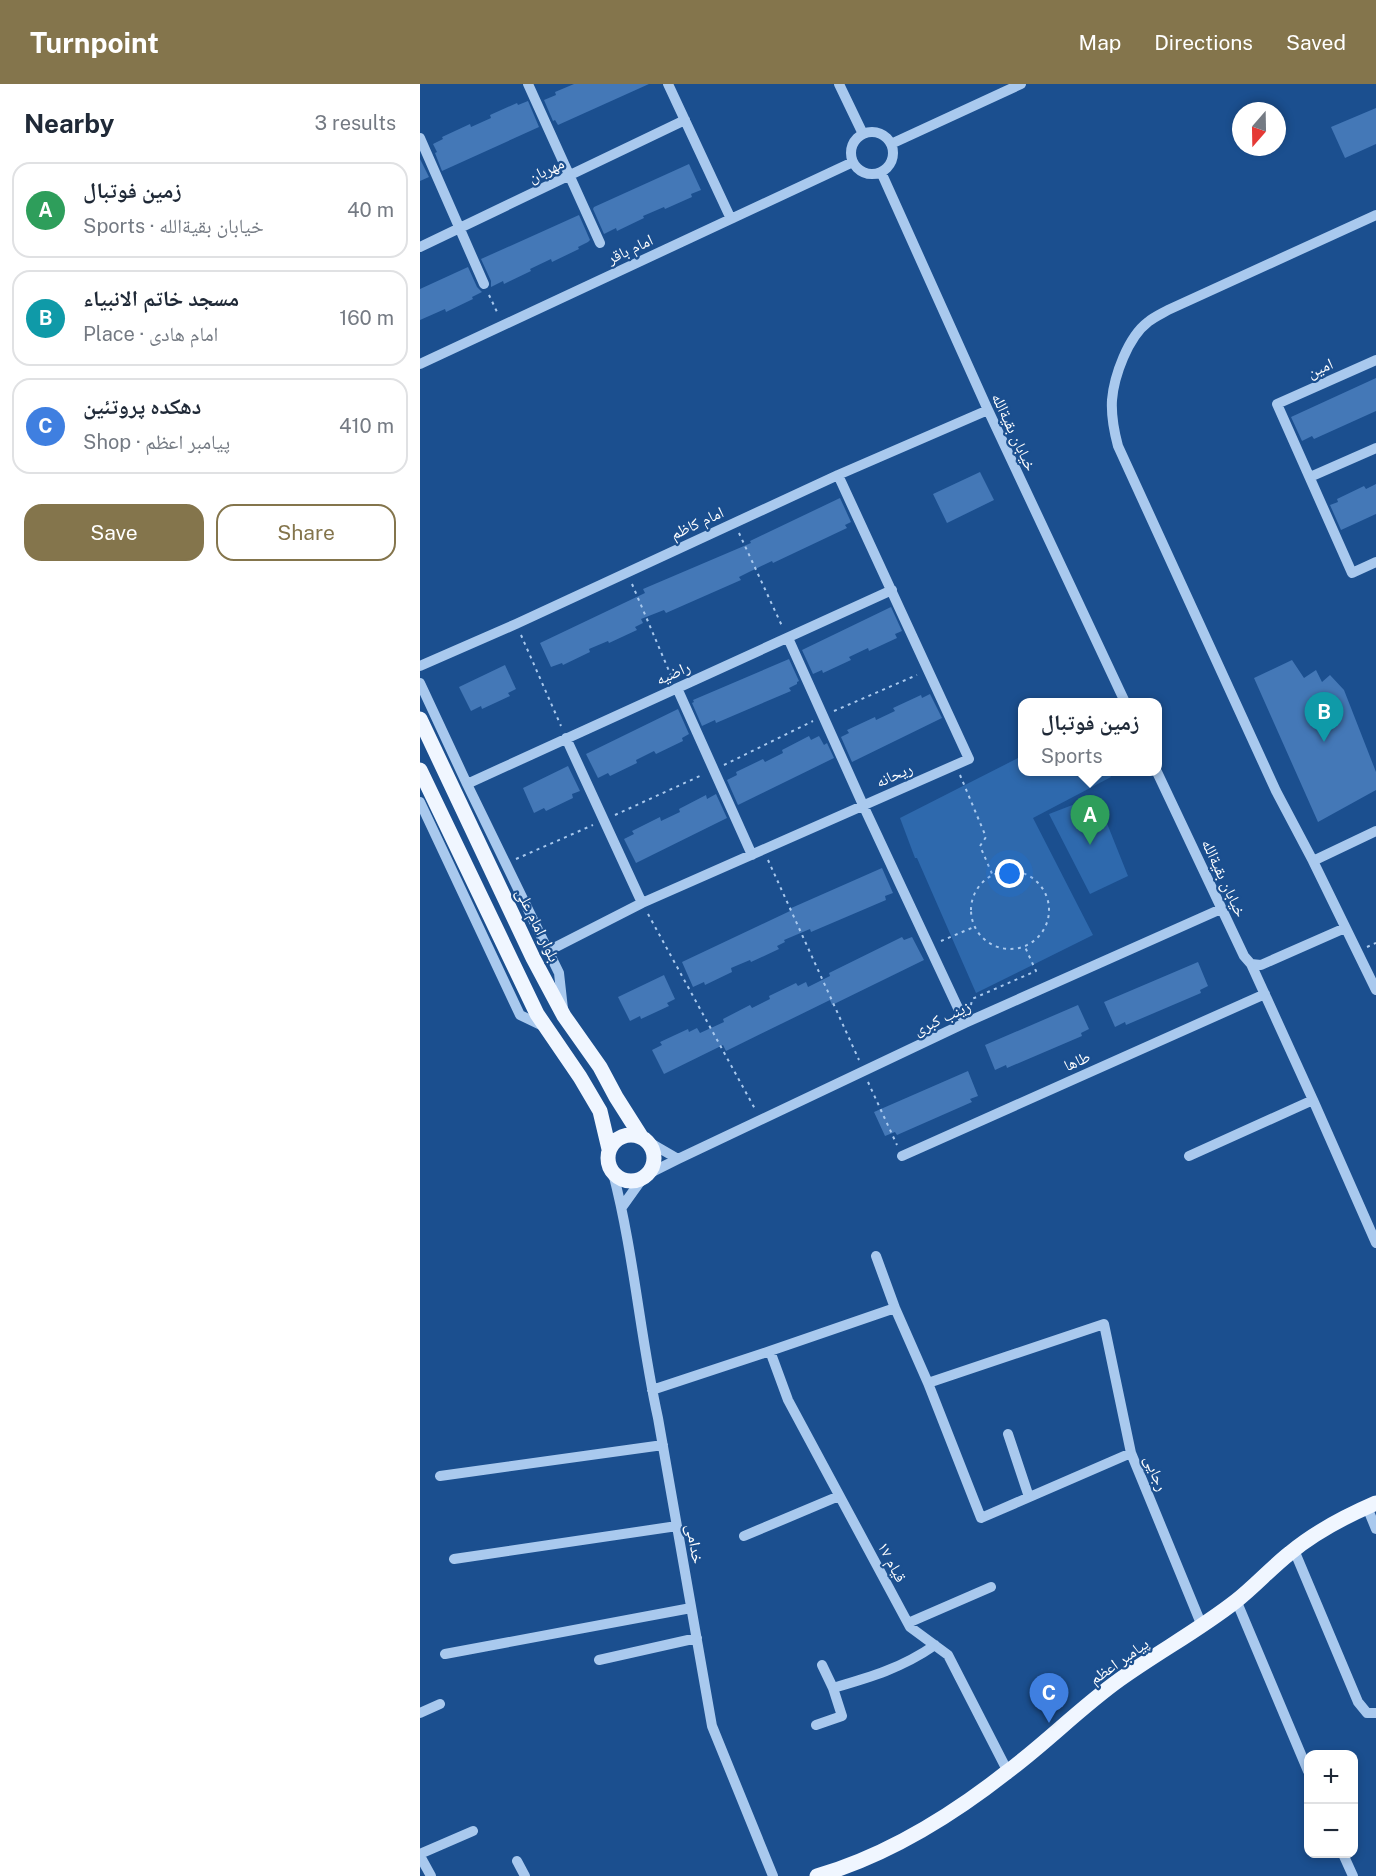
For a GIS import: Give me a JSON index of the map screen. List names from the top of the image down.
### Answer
{
  "streets": {
    "main road": ["بلوار امام علی", "پیامبر اعظم"],
    "street": [
      "مهربان",
      "امام باقر",
      "امین",
      "خیابان بقیةالله",
      "امام کاظم",
      "راضیه",
      "ریحانه",
      "زینب کبری",
      "طاها",
      "رجایی",
      "خدامی",
      "قیام ۱۷"
    ]
  },
  "crossings": [
    ["امام باقر", "خیابان بقیةالله"],
    ["خیابان بقیةالله", "امام کاظم"],
    ["خیابان بقیةالله", "زینب کبری"],
    ["خیابان بقیةالله", "طاها"],
    ["بلوار امام علی", "زینب کبری"],
    ["بلوار امام علی", "خدامی"],
    ["زینب کبری", "خدامی"],
    ["رجایی", "پیامبر اعظم"],
    ["قیام ۱۷", "پیامبر اعظم"]
  ],
  "north": "bottom",
  "page": {
    "header": "Turnpoint",
    "nav": ["Map", "Directions", "Saved"],
    "heading": ["Nearby", "3 results"],
    "list": [
      {
        "mark": "A",
        "name": "زمین فوتبال",
        "note": "Sports · خیابان بقیةالله",
        "value": "40 m"
      },
      {
        "mark": "B",
        "name": "مسجد خاتم الانبیاء",
        "note": "Place · امام هادی",
        "value": "160 m"
      },
      {
        "mark": "C",
        "name": "دهکده پروتئین",
        "note": "Shop · پیامبر اعظم",
        "value": "410 m"
      }
    ],
    "buttons": ["Save", "Share"],
    "pins": ["B", "A", "C"],
    "popup": ["زمین فوتبال", "Sports"],
    "map_buttons": ["+", "−"]
  }
}
